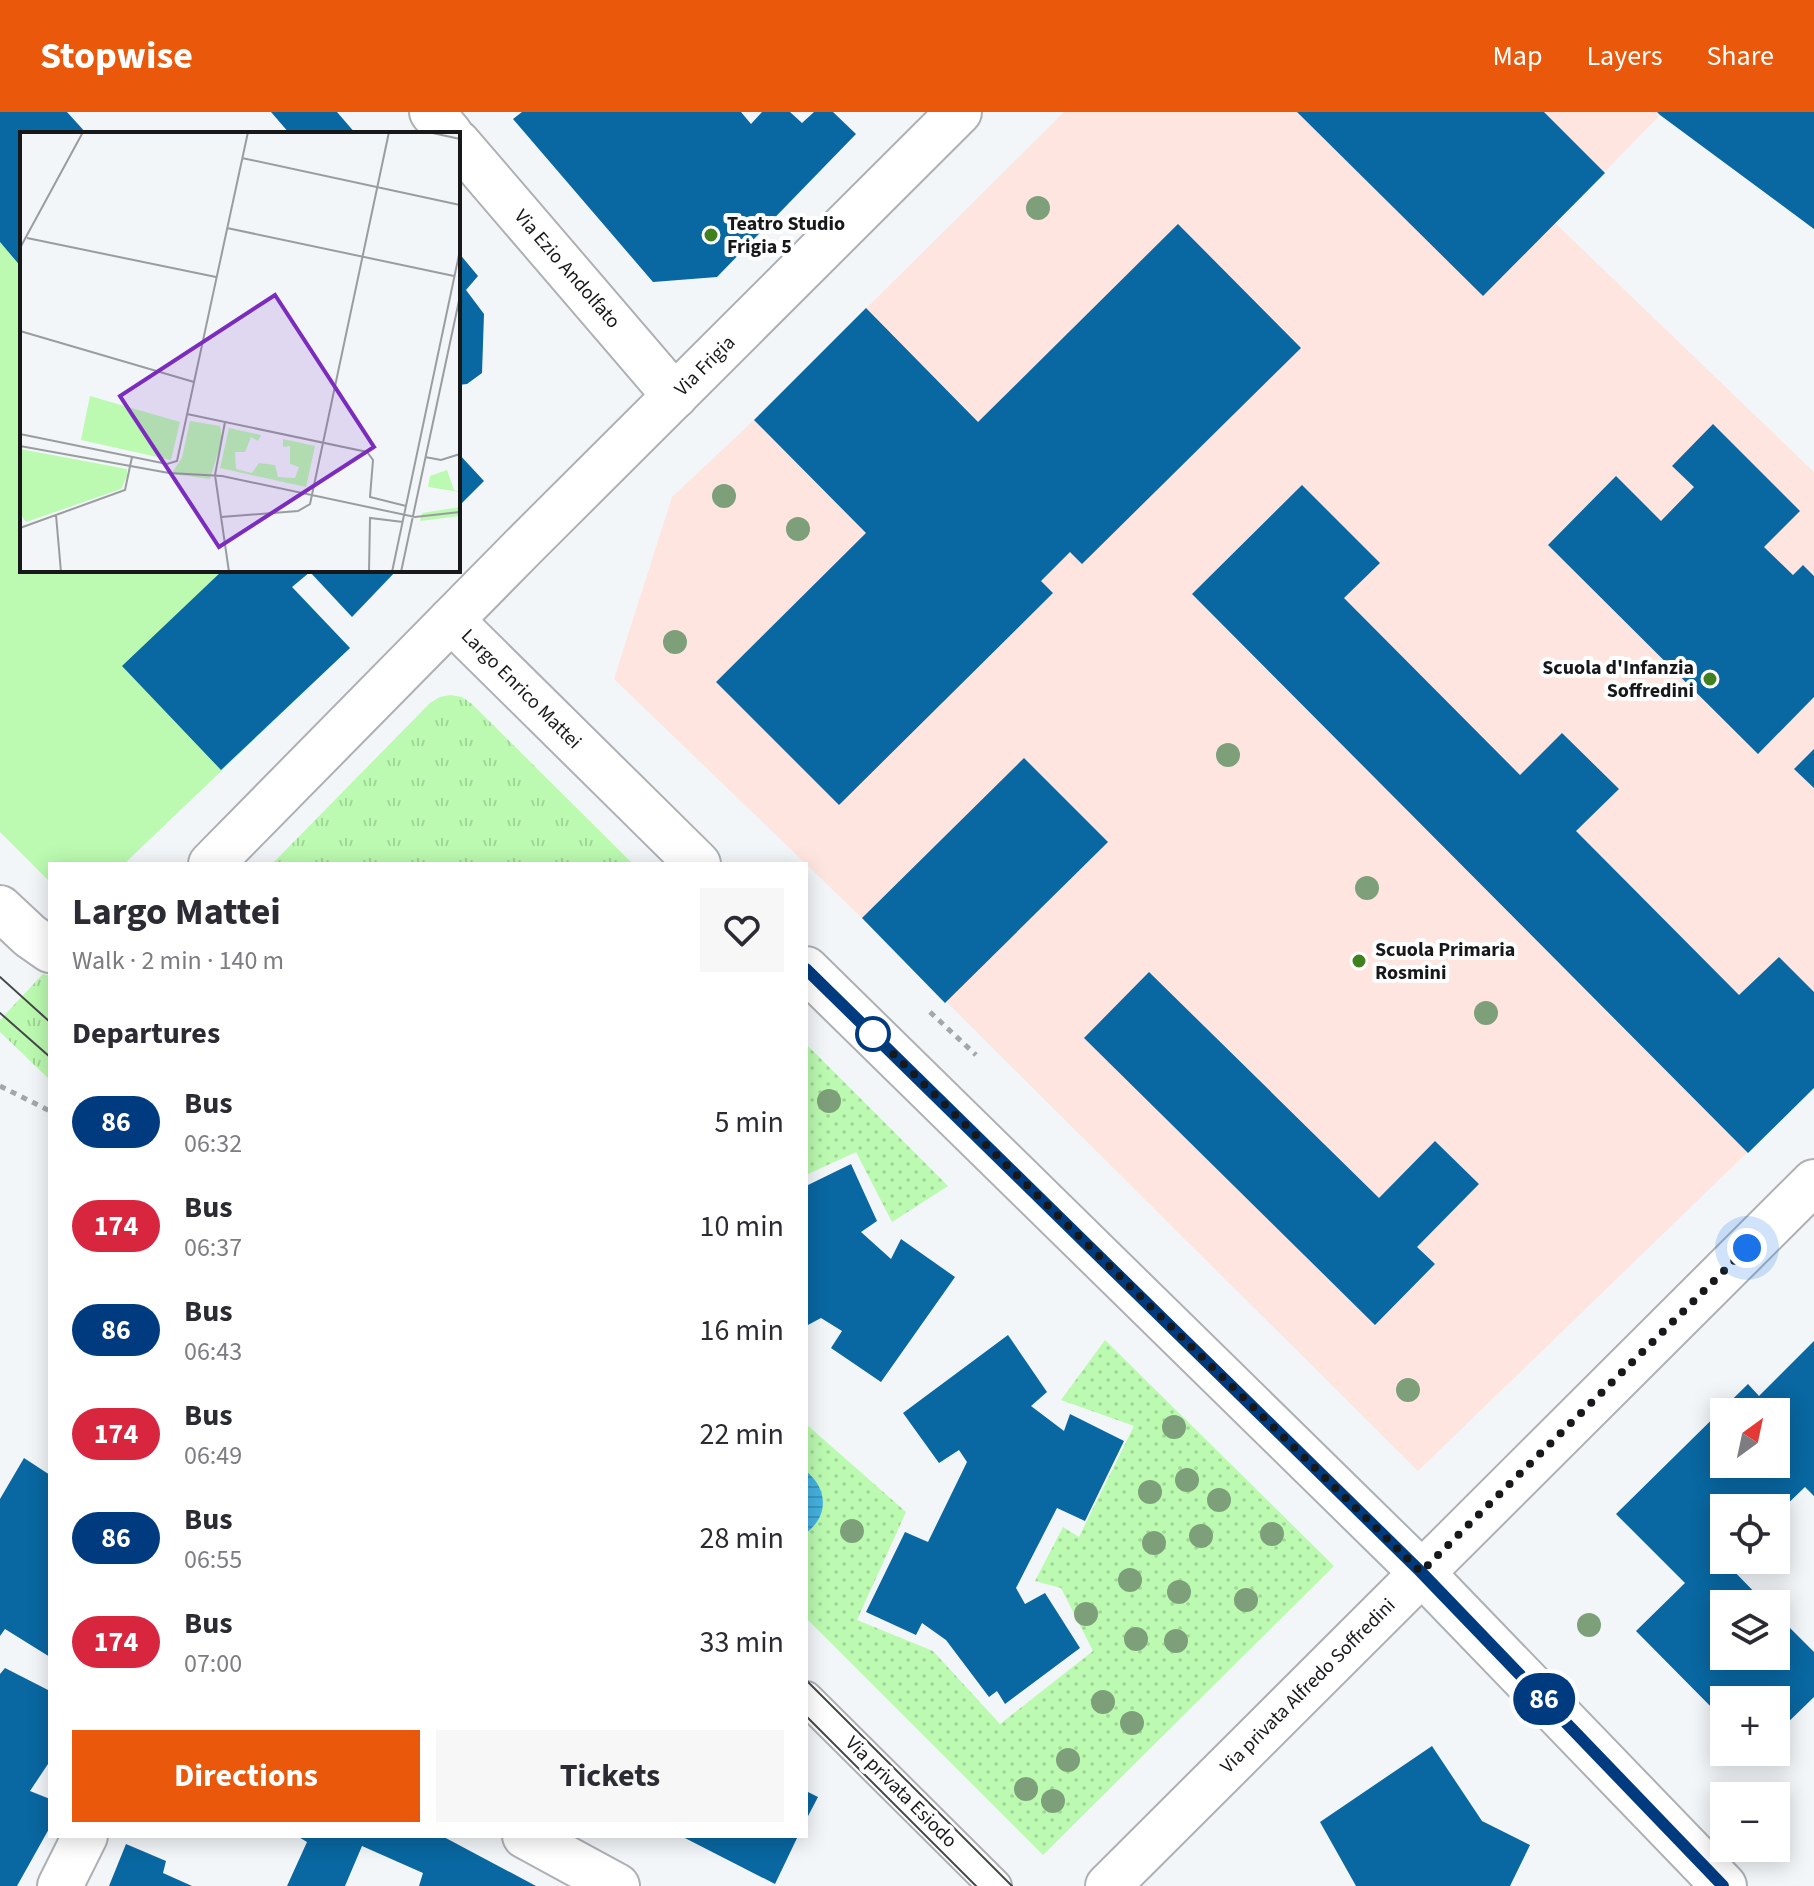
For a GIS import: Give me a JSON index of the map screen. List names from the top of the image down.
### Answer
{
  "streets": {
    "street": [
      "Via Ezio Andolfato",
      "Via Frigia",
      "Largo Enrico Mattei",
      "Via privata Alfredo Soffredini"
    ],
    "lane": ["Via privata Esiodo"]
  },
  "crossings": [
    ["Via Ezio Andolfato", "Via Frigia"],
    ["Via Frigia", "Largo Enrico Mattei"]
  ],
  "places": ["Teatro Studio Frigia 5", "Scuola d'Infanzia Soffredini", "Scuola Primaria Rosmini"],
  "lines": ["bus line 86"],
  "north": "top right",
  "page": {
    "header": "Stopwise",
    "nav": ["Map", "Layers", "Share"],
    "on_map": "86",
    "heading": [
      ["Largo Mattei", "Walk · 2 min · 140 m"],
      "Departures"
    ],
    "list": [
      {
        "mark": "86",
        "name": "Bus",
        "note": "06:32",
        "value": "5 min"
      },
      {
        "mark": "174",
        "name": "Bus",
        "note": "06:37",
        "value": "10 min"
      },
      {
        "mark": "86",
        "name": "Bus",
        "note": "06:43",
        "value": "16 min"
      },
      {
        "mark": "174",
        "name": "Bus",
        "note": "06:49",
        "value": "22 min"
      },
      {
        "mark": "86",
        "name": "Bus",
        "note": "06:55",
        "value": "28 min"
      },
      {
        "mark": "174",
        "name": "Bus",
        "note": "07:00",
        "value": "33 min"
      }
    ],
    "map_buttons": ["+", "−"],
    "buttons": ["Directions", "Tickets"]
  }
}
